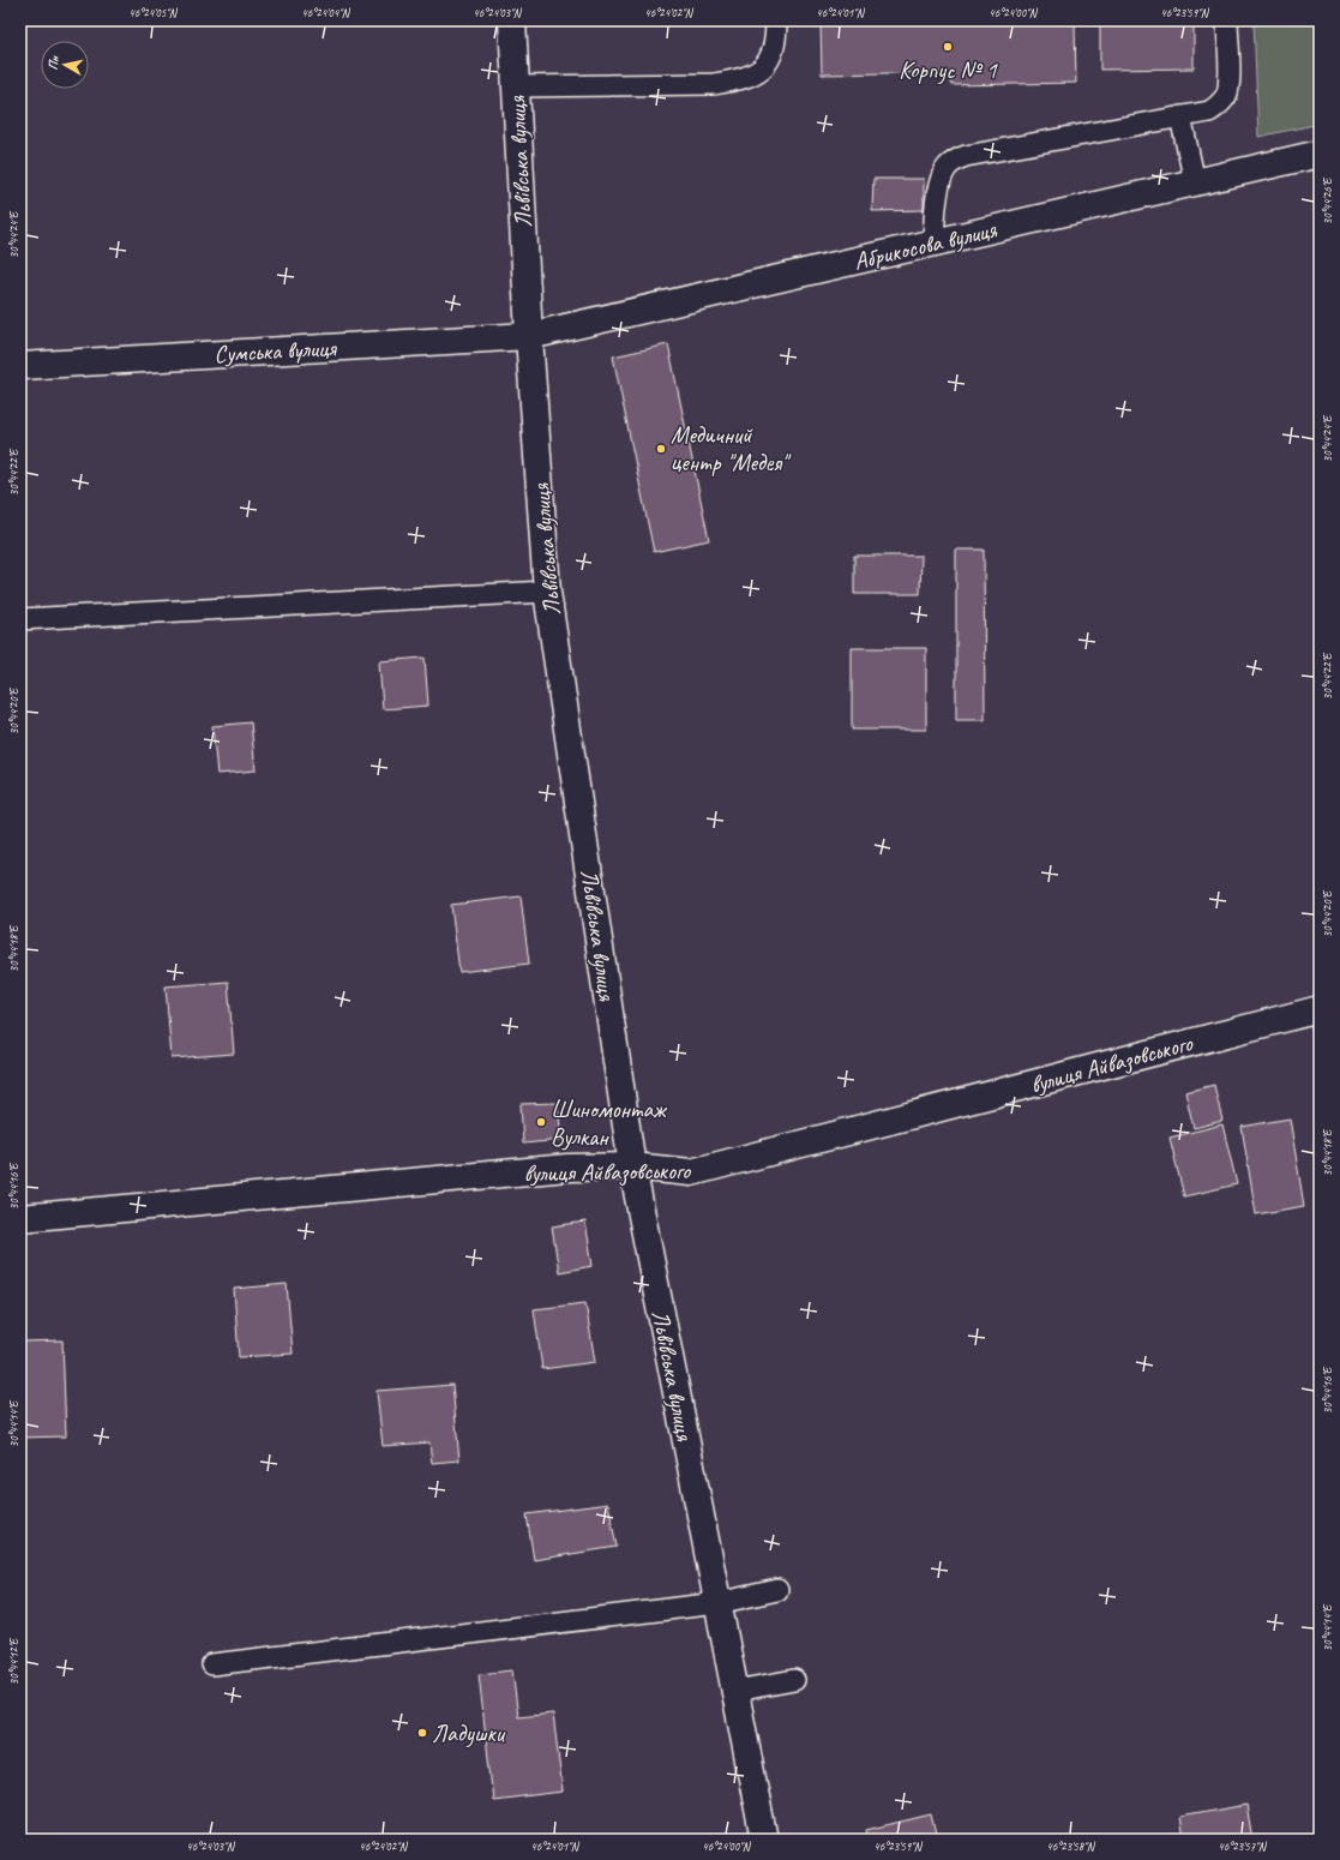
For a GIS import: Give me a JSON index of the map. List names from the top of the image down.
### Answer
{
  "streets": {
    "street": [
      "Львівська вулиця",
      "Абрикосова вулиця",
      "Сумська вулиця",
      "вулиця Айвазовського"
    ]
  },
  "crossings": [
    ["Львівська вулиця", "Абрикосова вулиця"],
    ["Львівська вулиця", "Сумська вулиця"],
    ["Львівська вулиця", "вулиця Айвазовського"],
    ["Абрикосова вулиця", "Сумська вулиця"]
  ],
  "places": [
    "Корпус № 1",
    "Медичний центр \"Медея\"",
    "Шиномонтаж Вулкан",
    "Ладушки"
  ],
  "north": "left",
  "coordinates": [
    "46°24'05\"N",
    "46°24'04\"N",
    "46°24'03\"N",
    "46°24'02\"N",
    "46°24'01\"N",
    "46°24'00\"N",
    "46°23'59\"N",
    "30°44'26\"E",
    "30°44'24\"E",
    "30°44'22\"E",
    "30°44'20\"E",
    "30°44'18\"E",
    "30°44'16\"E",
    "30°44'14\"E",
    "30°44'12\"E",
    "46°23'58\"N",
    "46°23'57\"N"
  ]
}
